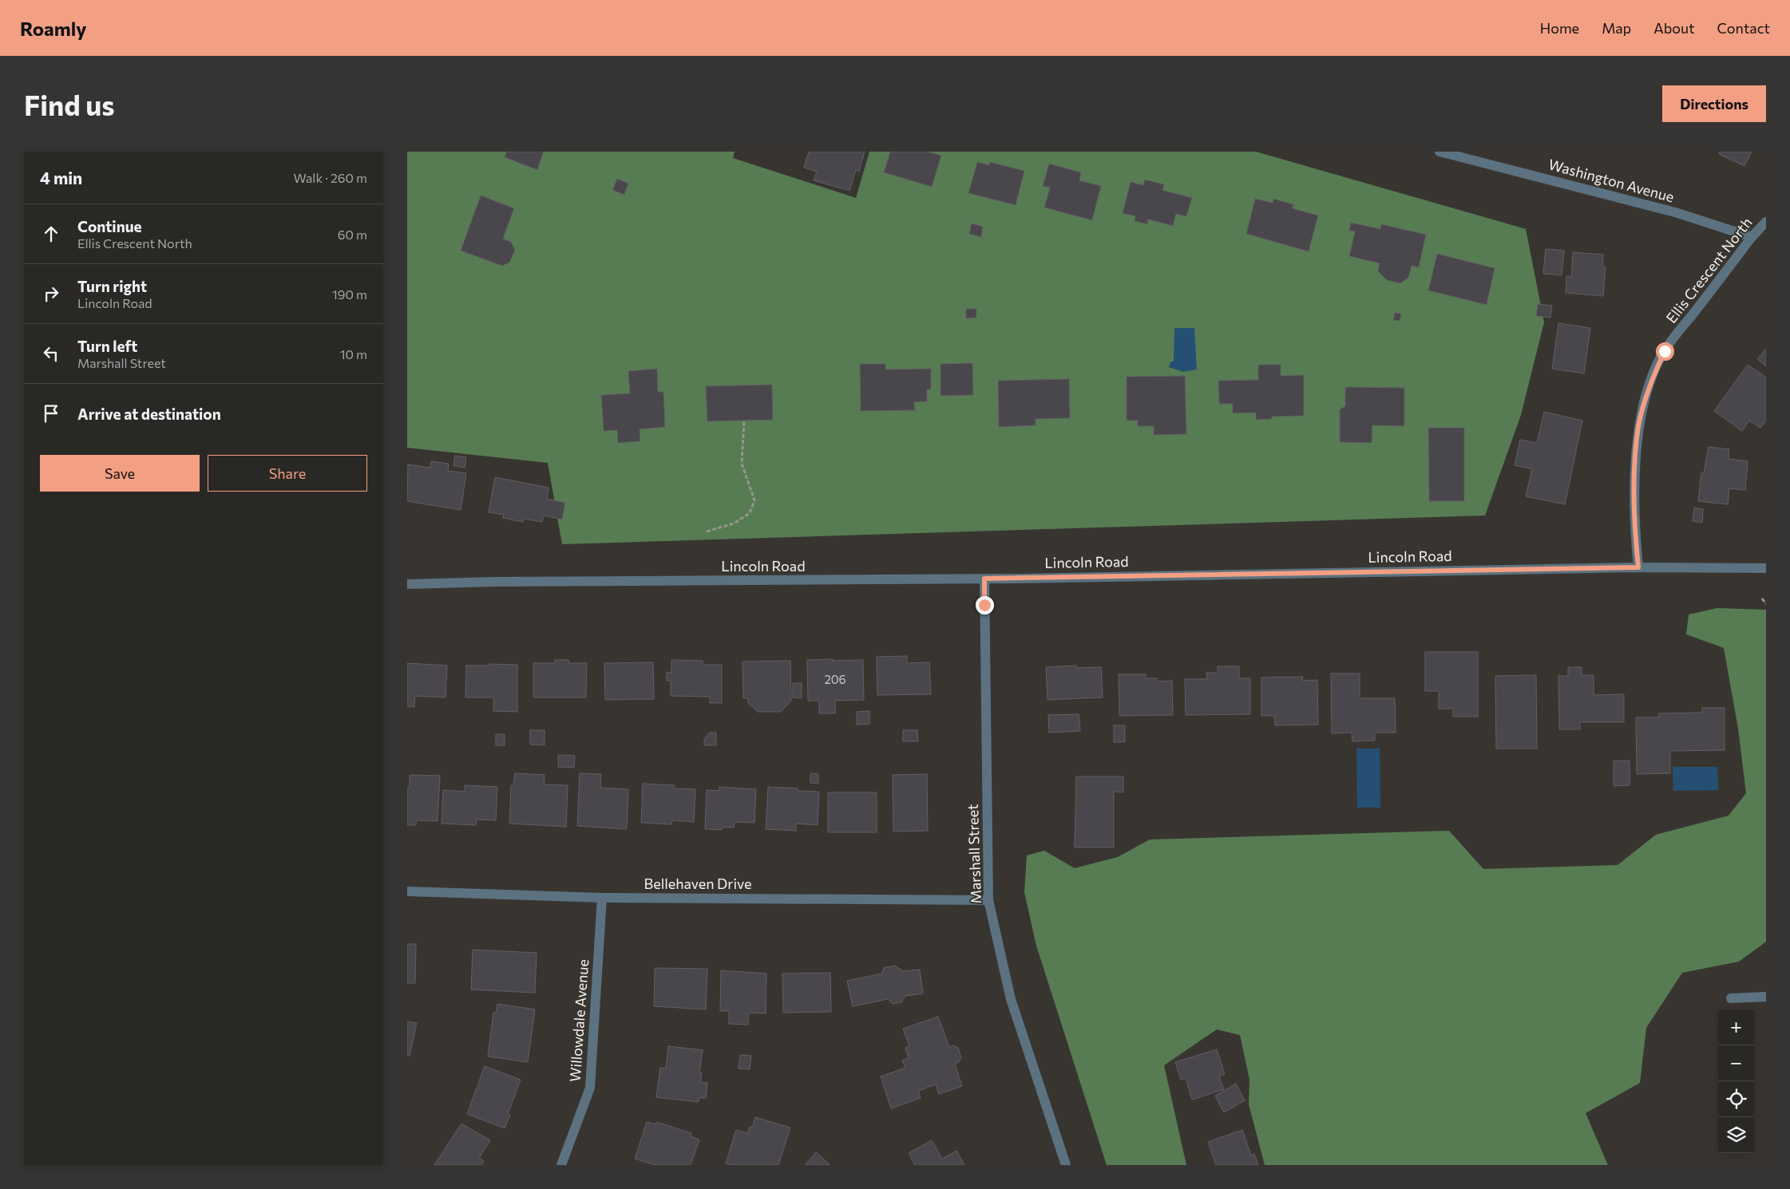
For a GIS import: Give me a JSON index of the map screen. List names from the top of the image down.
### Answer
{
  "streets": {
    "street": [
      "Washington Avenue",
      "Ellis Crescent North",
      "Lincoln Road",
      "Marshall Street",
      "Bellehaven Drive",
      "Willowdale Avenue"
    ]
  },
  "crossings": [
    ["Washington Avenue", "Ellis Crescent North"],
    ["Ellis Crescent North", "Lincoln Road"],
    ["Lincoln Road", "Marshall Street"],
    ["Marshall Street", "Bellehaven Drive"],
    ["Bellehaven Drive", "Willowdale Avenue"]
  ],
  "house_numbers": ["206"],
  "page": {
    "header": "Roamly",
    "nav": [
      "Home",
      "Map",
      "About",
      "Contact"
    ],
    "buttons": [
      "Directions",
      ["Save", "Share"]
    ],
    "title": "Find us",
    "heading": ["4 min", "Walk · 260 m"],
    "list": [
      ["Continue", "Ellis Crescent North", "60 m"],
      ["Turn right", "Lincoln Road", "190 m"],
      ["Turn left", "Marshall Street", "10 m"],
      "Arrive at destination"
    ],
    "map_buttons": ["+", "−"]
  }
}
